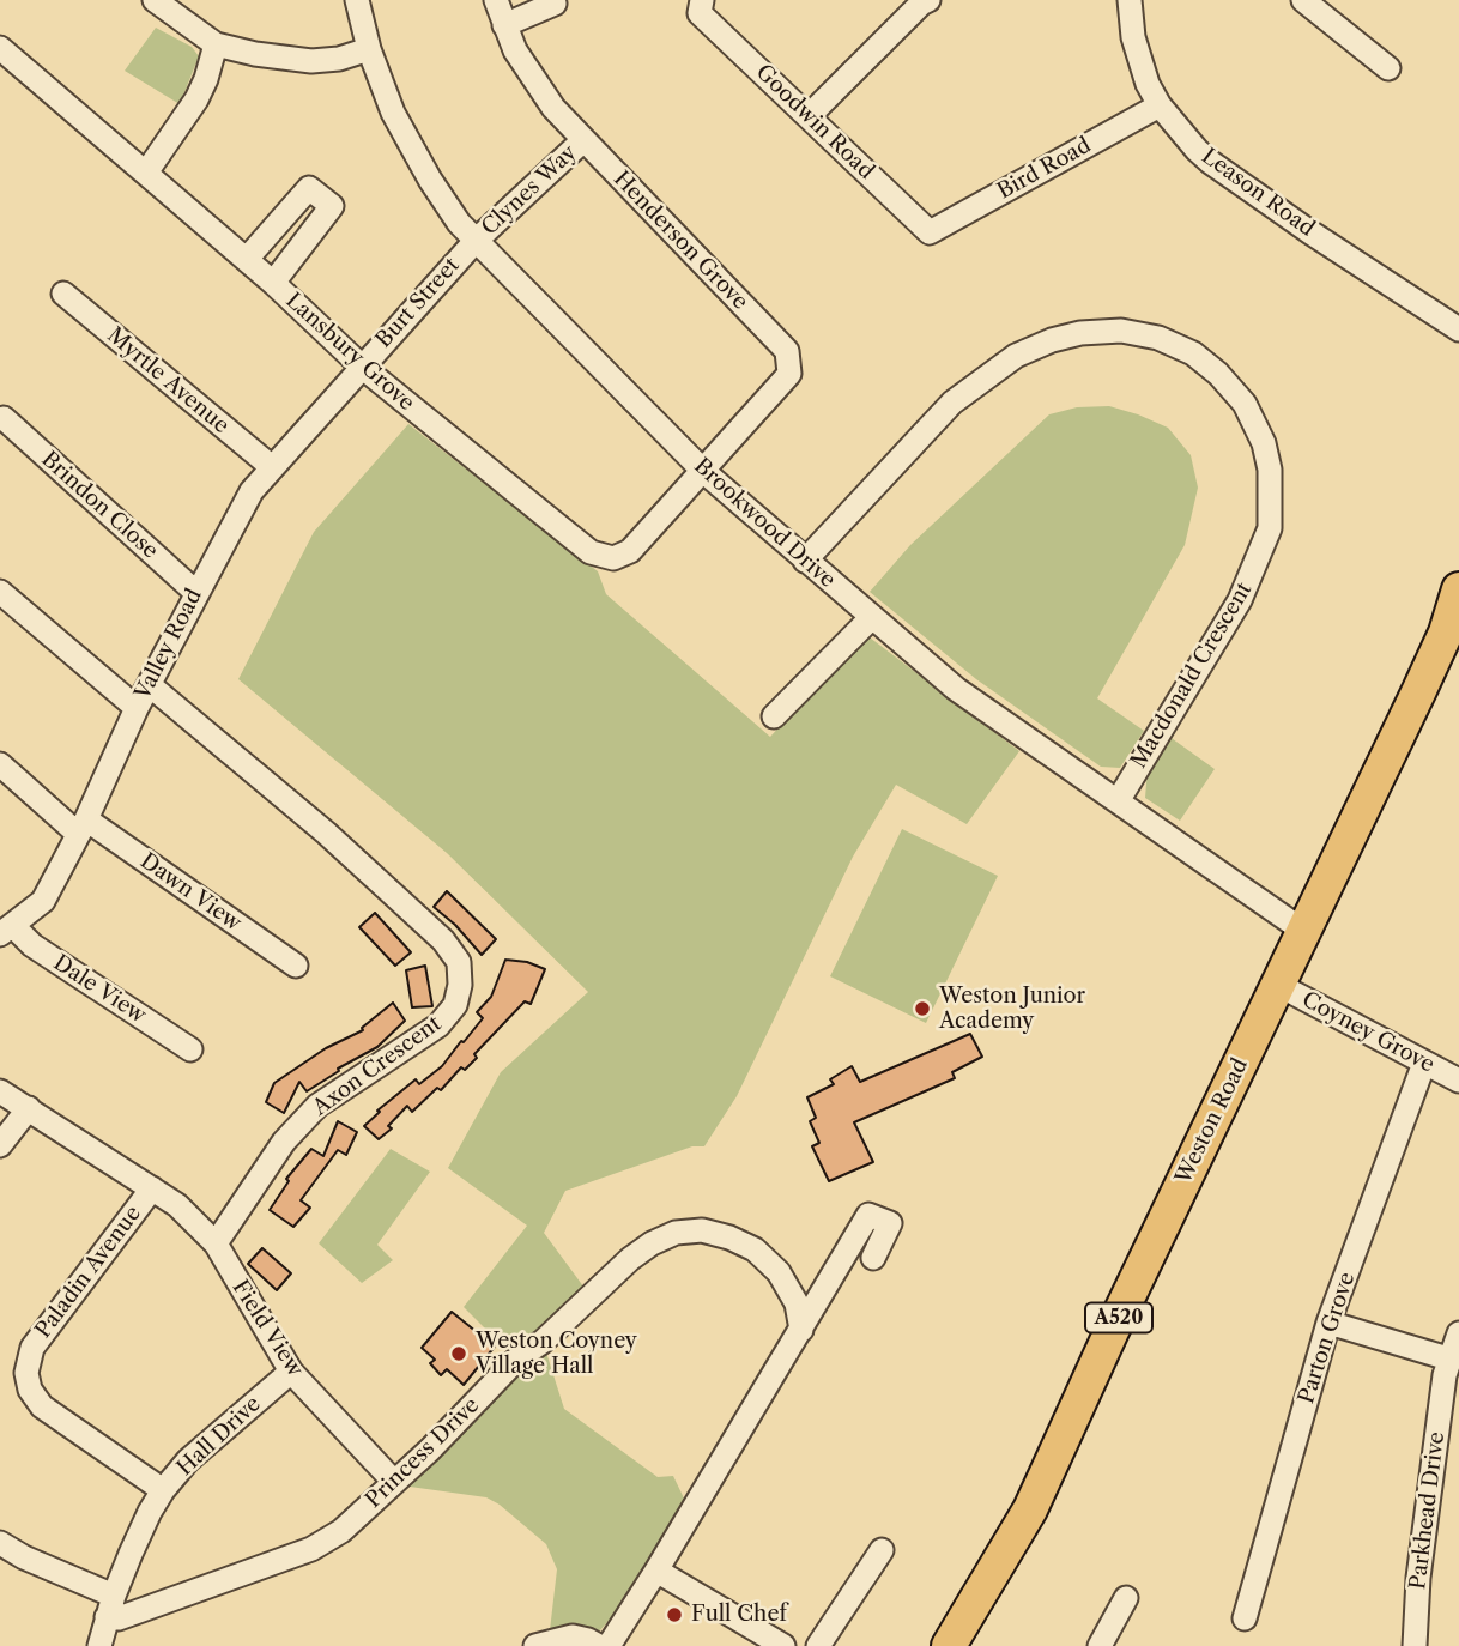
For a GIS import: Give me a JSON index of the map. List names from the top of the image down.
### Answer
{
  "streets": {
    "highway": ["Weston Road", "A520"],
    "street": [
      "Goodwin Road",
      "Bird Road",
      "Clynes Way",
      "Leason Road",
      "Henderson Grove",
      "Burt Street",
      "Lansbury Grove",
      "Myrtle Avenue",
      "Brindon Close",
      "Brookwood Drive",
      "Valley Road",
      "Macdonald Crescent",
      "Dawn View",
      "Dale View",
      "Coyney Grove",
      "Axon Crescent",
      "Paladin Avenue",
      "Field View",
      "Parton Grove",
      "Hall Drive",
      "Princess Drive",
      "Parkhead Drive"
    ]
  },
  "crossings": [
    ["Goodwin Road", "Bird Road"],
    ["Bird Road", "Leason Road"],
    ["Clynes Way", "Henderson Grove"],
    ["Clynes Way", "Burt Street"],
    ["Clynes Way", "Brookwood Drive"],
    ["Henderson Grove", "Lansbury Grove"],
    ["Henderson Grove", "Brookwood Drive"],
    ["Burt Street", "Lansbury Grove"],
    ["Burt Street", "Brookwood Drive"],
    ["Burt Street", "Valley Road"],
    ["Lansbury Grove", "Brookwood Drive"],
    ["Lansbury Grove", "Valley Road"],
    ["Myrtle Avenue", "Valley Road"],
    ["Brindon Close", "Valley Road"],
    ["Brookwood Drive", "Macdonald Crescent"],
    ["Brookwood Drive", "Weston Road"],
    ["Valley Road", "Dawn View"],
    ["Valley Road", "Dale View"],
    ["Valley Road", "Axon Crescent"],
    ["Coyney Grove", "Weston Road"],
    ["Coyney Grove", "Parton Grove"],
    ["Axon Crescent", "Field View"],
    ["Paladin Avenue", "Hall Drive"],
    ["Field View", "Hall Drive"],
    ["Field View", "Princess Drive"],
    ["Hall Drive", "Princess Drive"]
  ],
  "places": ["Weston Junior Academy", "Weston Coyney Village Hall", "Full Chef"]
}
